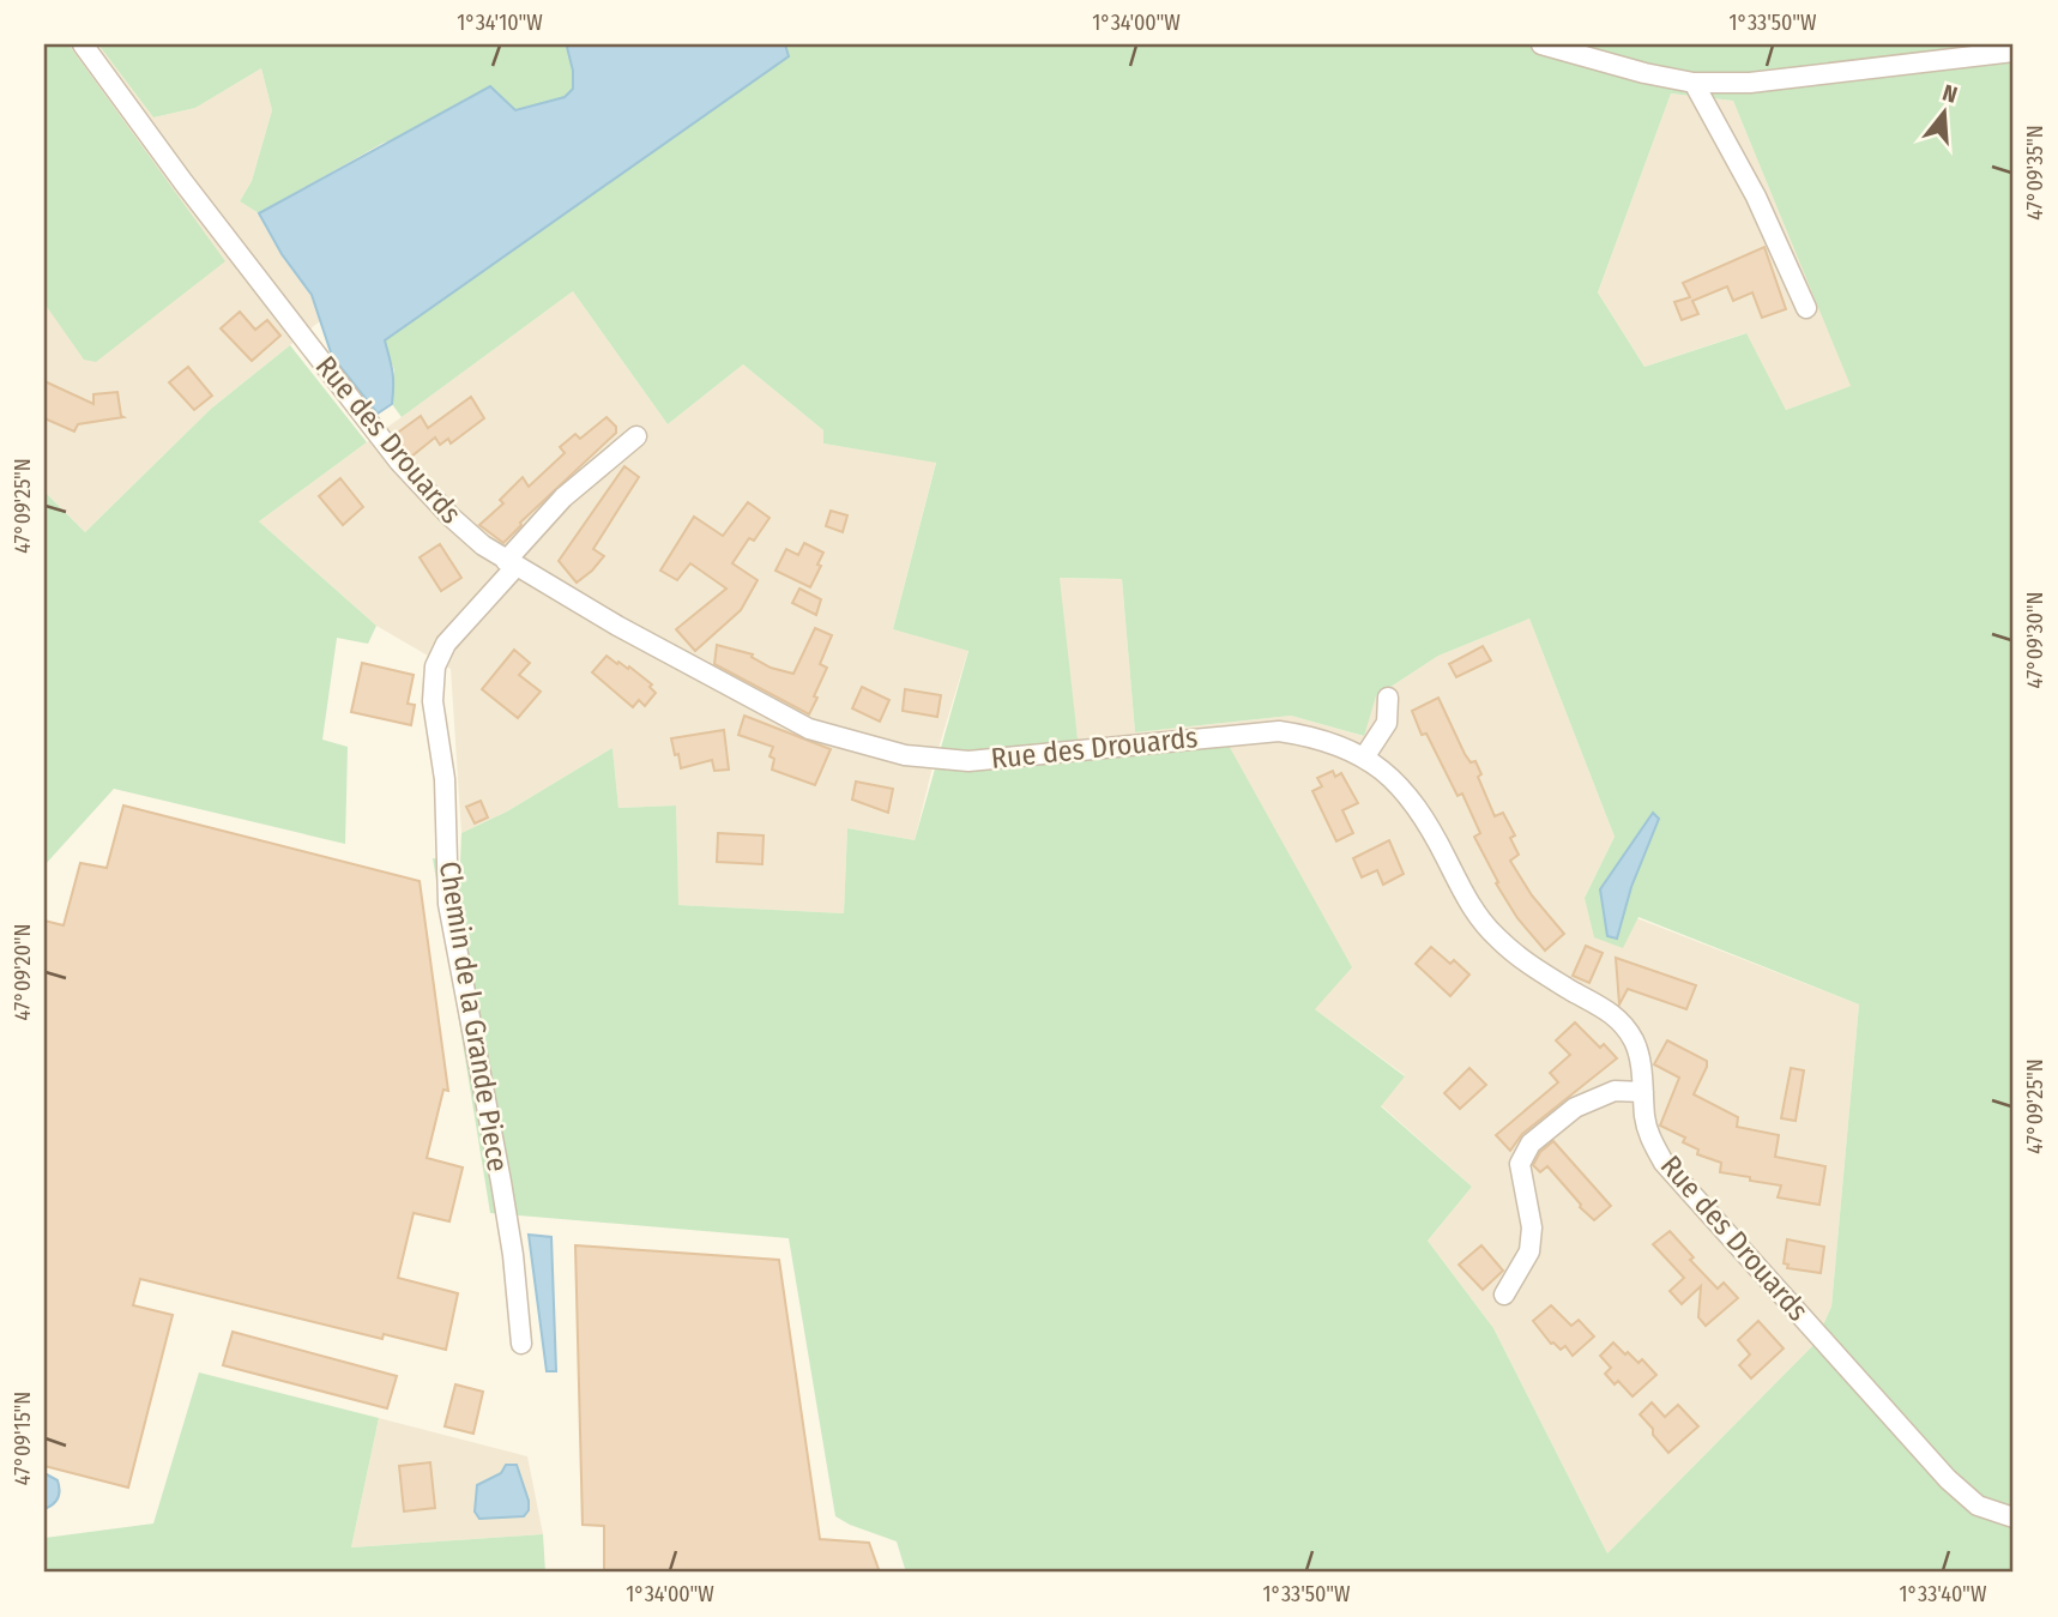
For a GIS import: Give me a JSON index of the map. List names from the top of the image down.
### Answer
{
  "streets": {
    "street": ["Rue des Drouards", "Chemin de la Grande Piece"]
  },
  "crossings": [
    ["Rue des Drouards", "Chemin de la Grande Piece"]
  ],
  "north": "top",
  "coordinates": [
    "1°34'10\"W",
    "1°34'00\"W",
    "1°33'50\"W",
    "47°09'35\"N",
    "47°09'25\"N",
    "47°09'30\"N",
    "47°09'20\"N",
    "47°09'15\"N",
    "1°33'40\"W"
  ]
}
